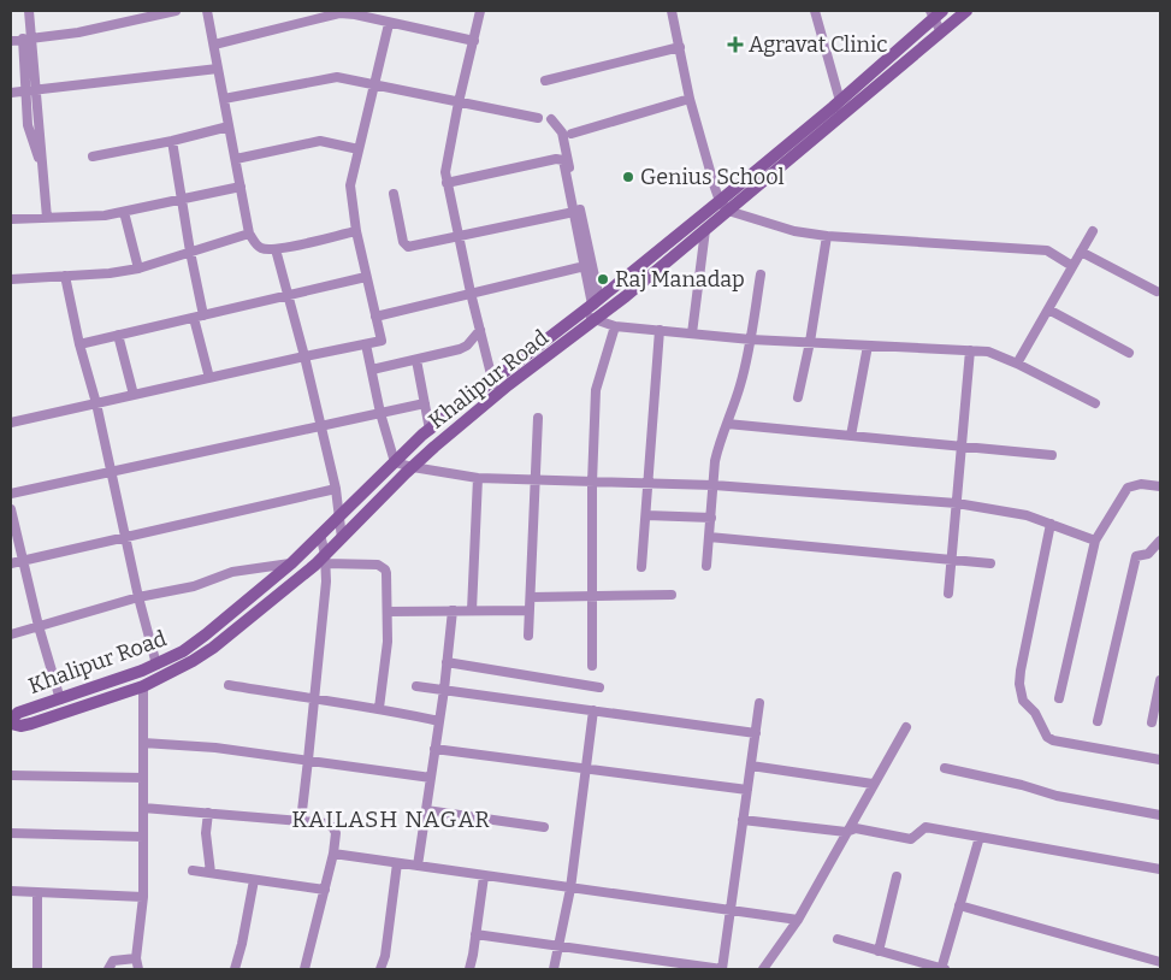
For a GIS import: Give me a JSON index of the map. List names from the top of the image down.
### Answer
{
  "streets": {
    "street": ["Khalipur Road"]
  },
  "districts": ["KAILASH NAGAR"],
  "places": {
    "health": ["Agravat Clinic"],
    "other": ["Genius School", "Raj Manadap"]
  }
}
